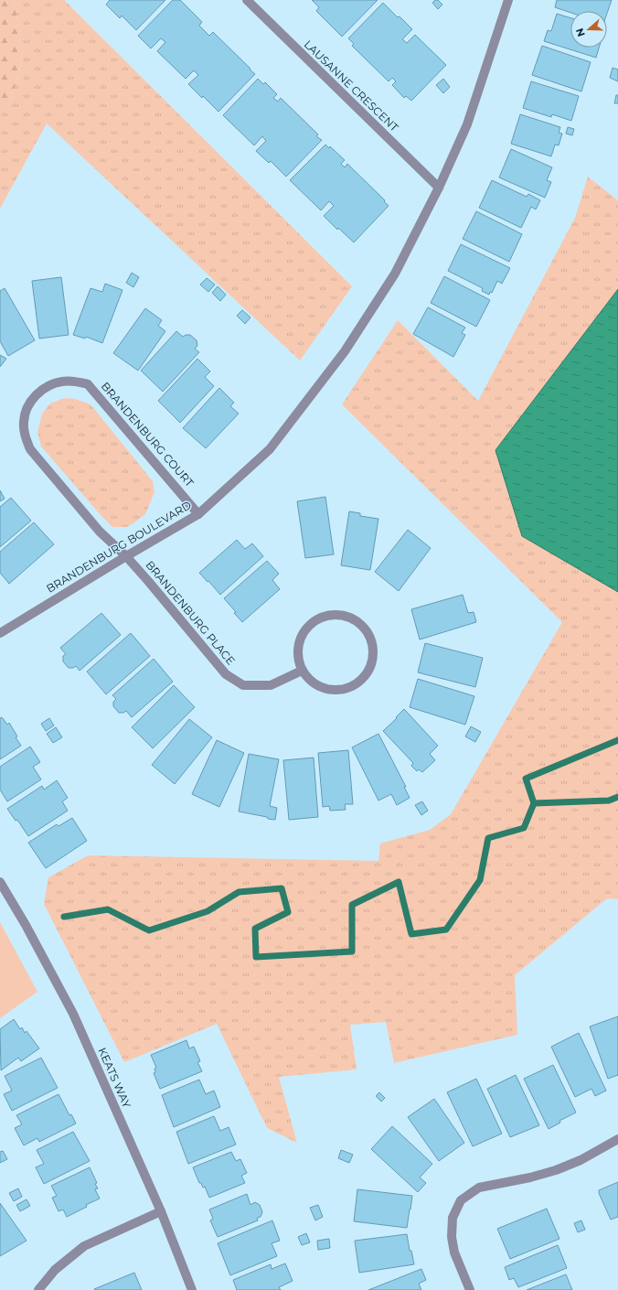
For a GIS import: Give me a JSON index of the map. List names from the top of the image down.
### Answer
{
  "streets": {
    "street": [
      "LAUSANNE CRESCENT",
      "BRANDENBURG COURT",
      "BRANDENBURG BOULEVARD",
      "BRANDENBURG PLACE",
      "KEATS WAY"
    ]
  },
  "crossings": [
    ["LAUSANNE CRESCENT", "BRANDENBURG BOULEVARD"],
    ["BRANDENBURG COURT", "BRANDENBURG BOULEVARD"],
    ["BRANDENBURG COURT", "BRANDENBURG PLACE"],
    ["BRANDENBURG BOULEVARD", "BRANDENBURG PLACE"]
  ],
  "north": "left"
}
